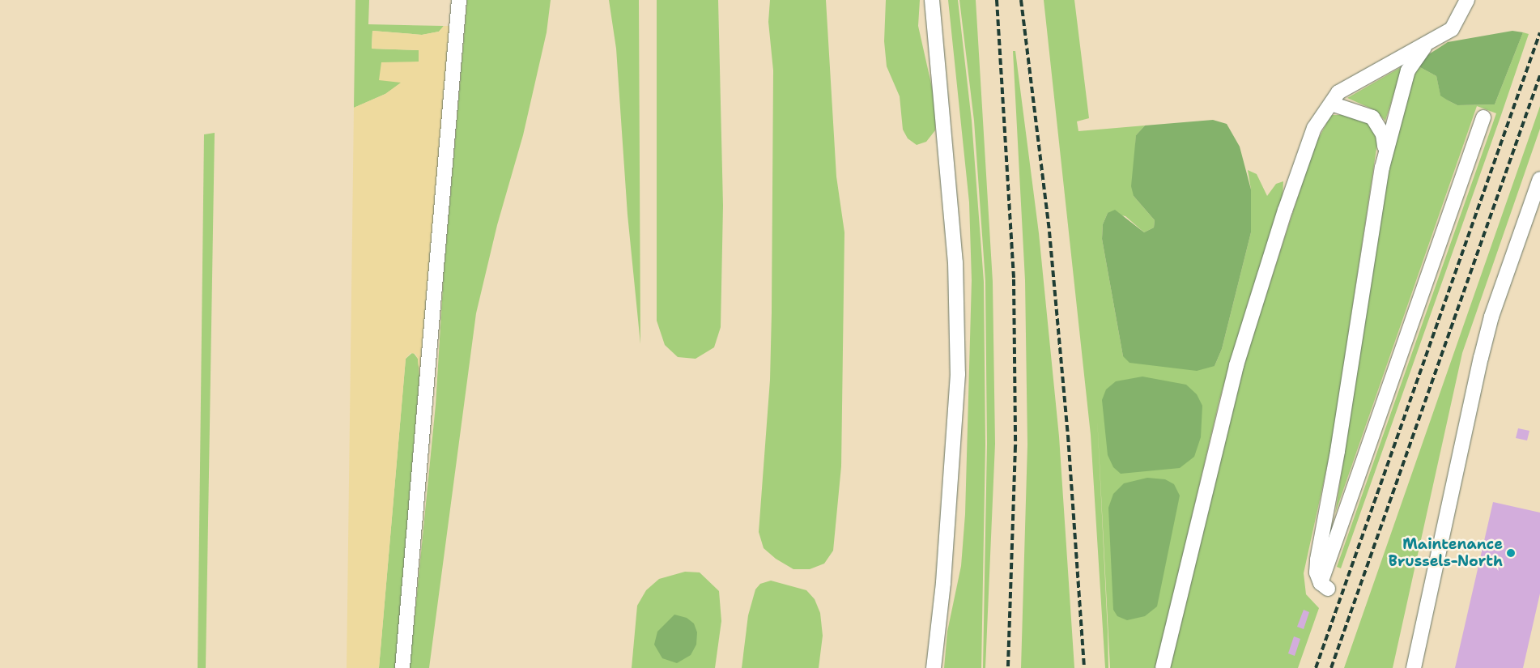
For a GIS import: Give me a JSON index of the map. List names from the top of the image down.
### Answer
{
  "places": ["Maintenance Brussels-North"]
}
